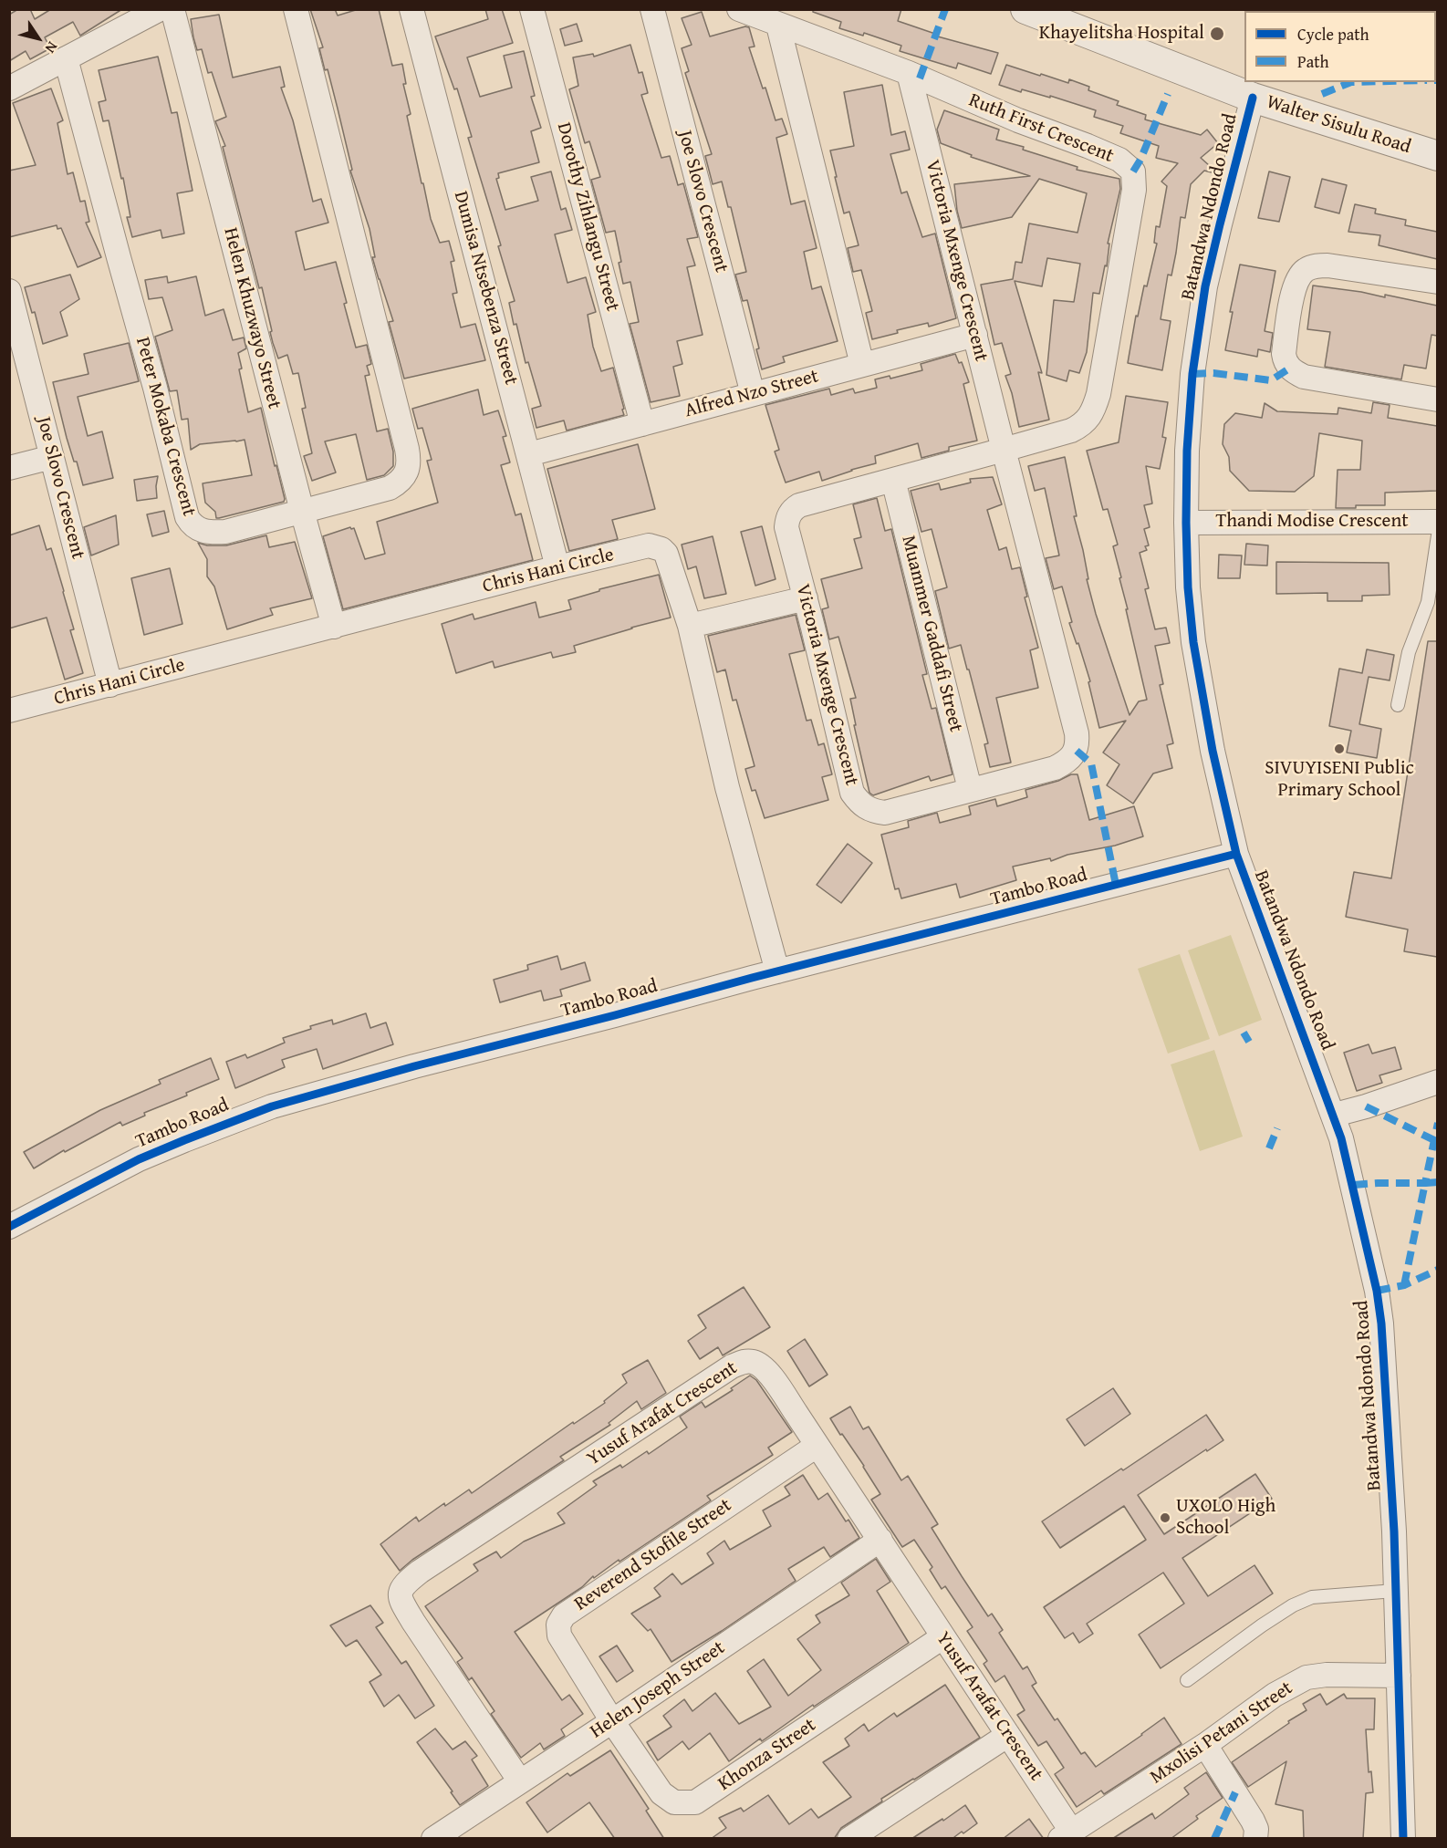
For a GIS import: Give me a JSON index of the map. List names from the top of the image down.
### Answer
{
  "streets": {
    "street": [
      "Walter Sisulu Road",
      "Ruth First Crescent",
      "Joe Slovo Crescent",
      "Batandwa Ndondo Road",
      "Dorothy Zihlangu Street",
      "Victoria Mxenge Crescent",
      "Dumisa Ntsebenza Street",
      "Helen Khuzwayo Street",
      "Alfred Nzo Street",
      "Peter Mokaba Crescent",
      "Thandi Modise Crescent",
      "Chris Hani Circle",
      "Muammer Gaddafi Street",
      "Tambo Road",
      "Yusuf Arafat Crescent",
      "Reverend Stofile Street",
      "Helen Joseph Street",
      "Mxolisi Petani Street",
      "Khonza Street"
    ]
  },
  "crossings": [
    ["Walter Sisulu Road", "Batandwa Ndondo Road"],
    ["Ruth First Crescent", "Victoria Mxenge Crescent"],
    ["Joe Slovo Crescent", "Alfred Nzo Street"],
    ["Joe Slovo Crescent", "Chris Hani Circle"],
    ["Batandwa Ndondo Road", "Thandi Modise Crescent"],
    ["Batandwa Ndondo Road", "Tambo Road"],
    ["Batandwa Ndondo Road", "Mxolisi Petani Street"],
    ["Dorothy Zihlangu Street", "Alfred Nzo Street"],
    ["Victoria Mxenge Crescent", "Alfred Nzo Street"],
    ["Victoria Mxenge Crescent", "Muammer Gaddafi Street"],
    ["Dumisa Ntsebenza Street", "Alfred Nzo Street"],
    ["Dumisa Ntsebenza Street", "Chris Hani Circle"],
    ["Helen Khuzwayo Street", "Peter Mokaba Crescent"],
    ["Helen Khuzwayo Street", "Chris Hani Circle"],
    ["Chris Hani Circle", "Tambo Road"],
    ["Yusuf Arafat Crescent", "Reverend Stofile Street"],
    ["Yusuf Arafat Crescent", "Helen Joseph Street"],
    ["Yusuf Arafat Crescent", "Mxolisi Petani Street"],
    ["Yusuf Arafat Crescent", "Khonza Street"],
    ["Reverend Stofile Street", "Helen Joseph Street"],
    ["Reverend Stofile Street", "Khonza Street"],
    ["Helen Joseph Street", "Khonza Street"]
  ],
  "places": ["Khayelitsha Hospital", "SIVUYISENI Public Primary School", "UXOLO High School"],
  "legend": ["Cycle path", "Path"],
  "north": "bottom right"
}
